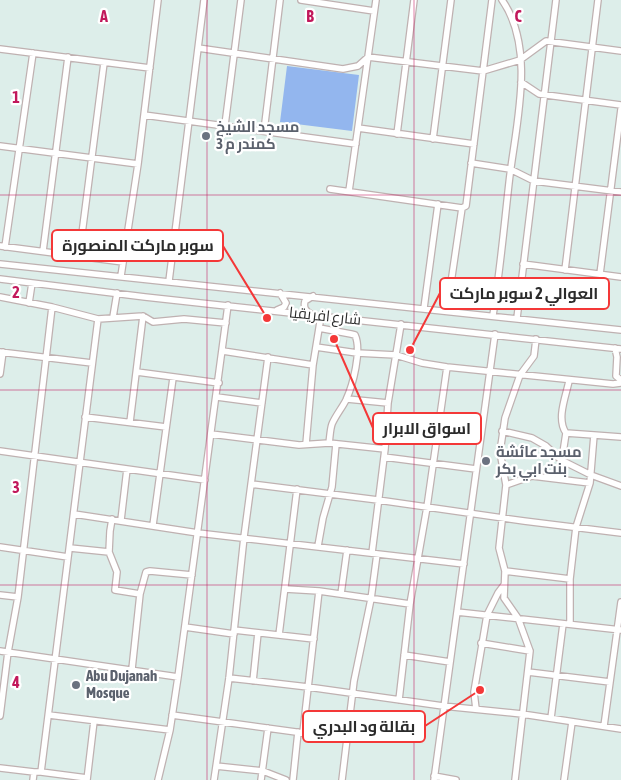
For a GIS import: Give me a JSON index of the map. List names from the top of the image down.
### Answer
{
  "streets": {
    "street": ["شارع افريقيا"]
  },
  "places": [
    "مسجد الشيخ كمندر م 3",
    "سوبر ماركت المنصورة",
    "اسواق الابرار",
    "العوالي 2 سوبر ماركت",
    "مسجد عائشة بنت ابي بكر",
    "Abu Dujanah Mosque",
    "بقالة ود البدري"
  ],
  "grid": {
    "columns": ["A", "B", "C"],
    "rows": [
      "1",
      "2",
      "3",
      "4"
    ]
  }
}
